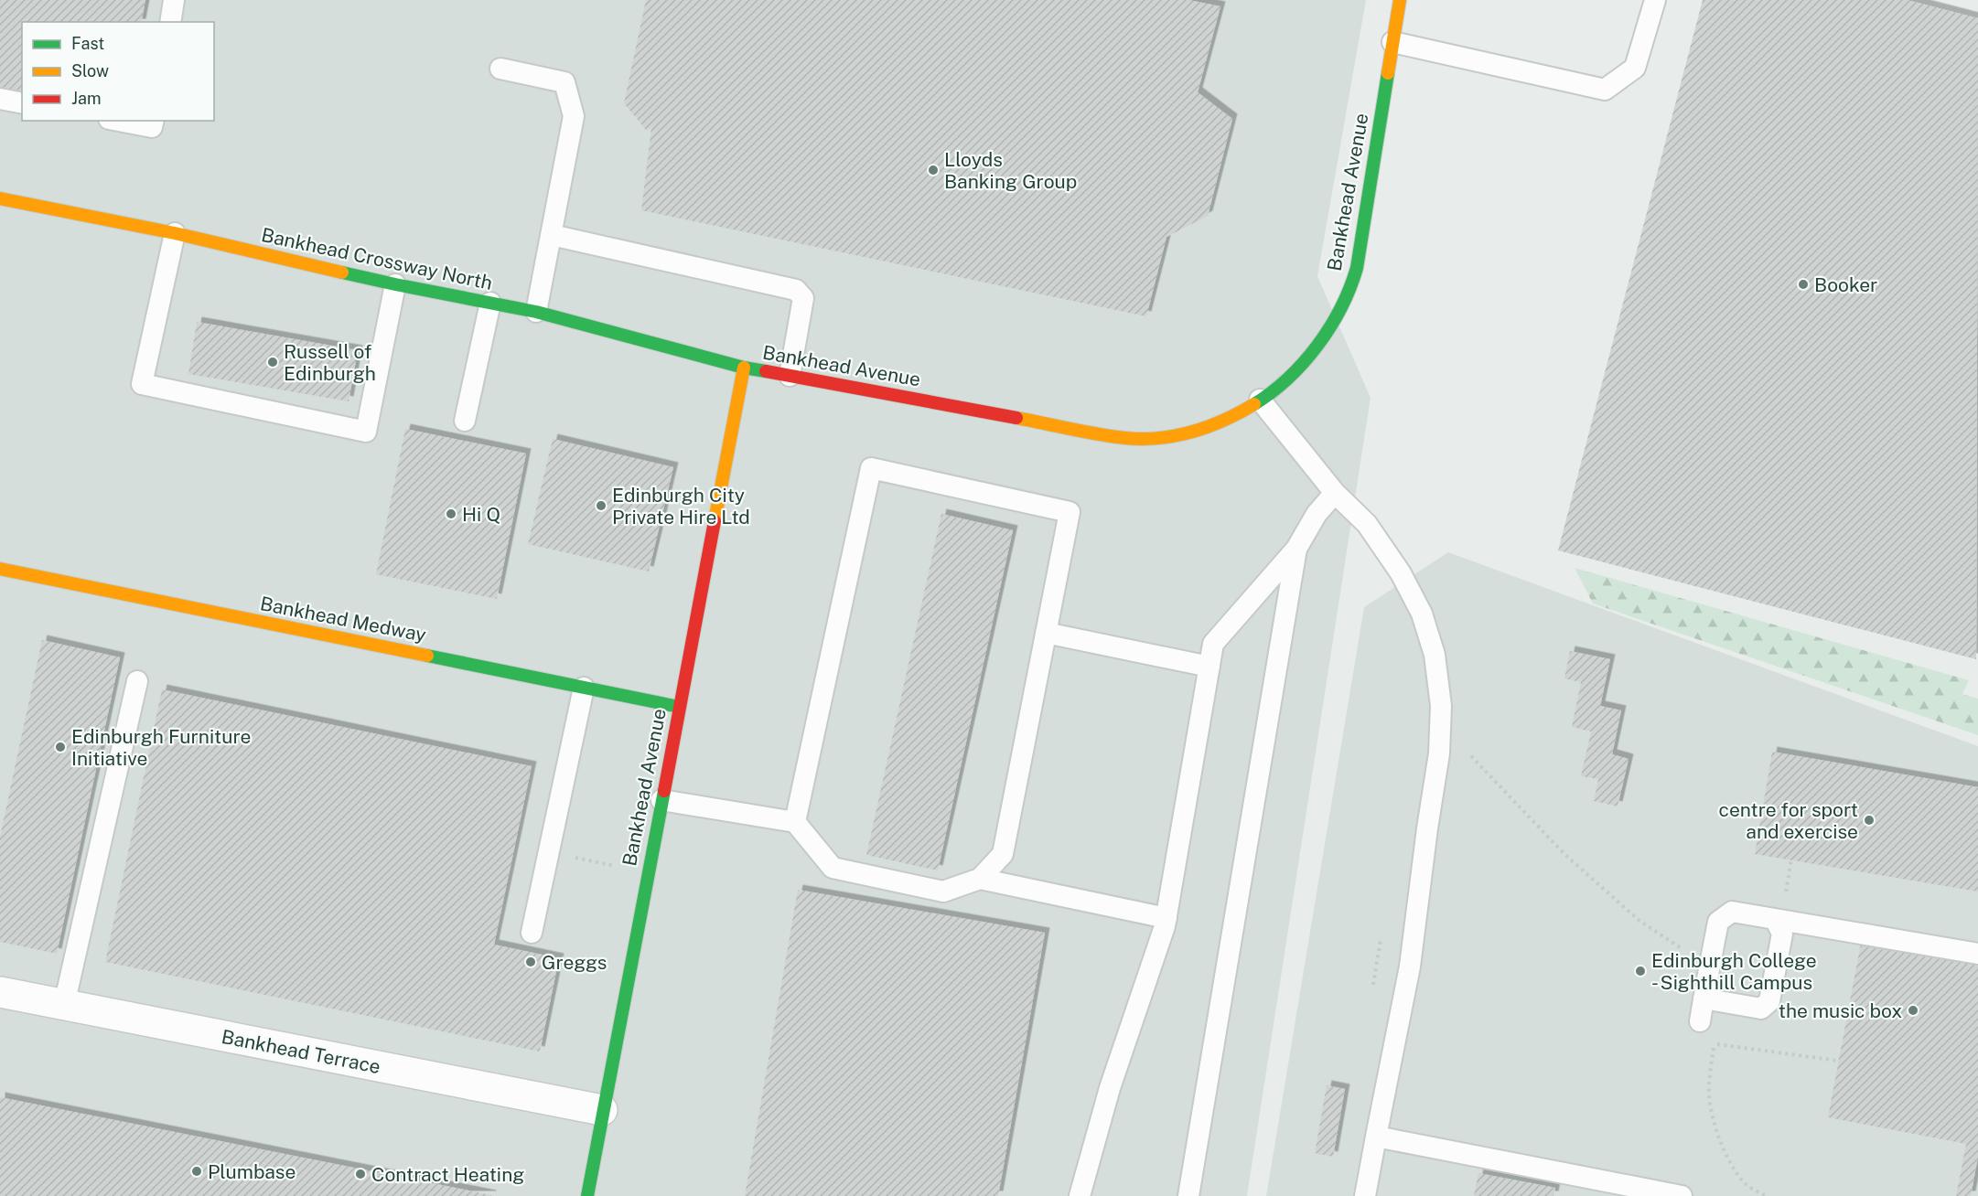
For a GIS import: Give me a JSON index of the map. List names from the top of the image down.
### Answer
{
  "streets": {
    "street": [
      "Bankhead Avenue",
      "Bankhead Crossway North",
      "Bankhead Medway",
      "Bankhead Terrace"
    ]
  },
  "crossings": [
    ["Bankhead Avenue", "Bankhead Crossway North"],
    ["Bankhead Avenue", "Bankhead Medway"],
    ["Bankhead Avenue", "Bankhead Terrace"]
  ],
  "places": [
    "Lloyds Banking Group",
    "Booker",
    "Russell of Edinburgh",
    "Edinburgh City Private Hire Ltd",
    "Hi Q",
    "Edinburgh Furniture Initiative",
    "centre for sport and exercise",
    "Greggs",
    "Edinburgh College - Sighthill Campus",
    "the music box",
    "Plumbase",
    "Contract Heating"
  ],
  "legend": ["Fast", "Slow", "Jam"]
}
